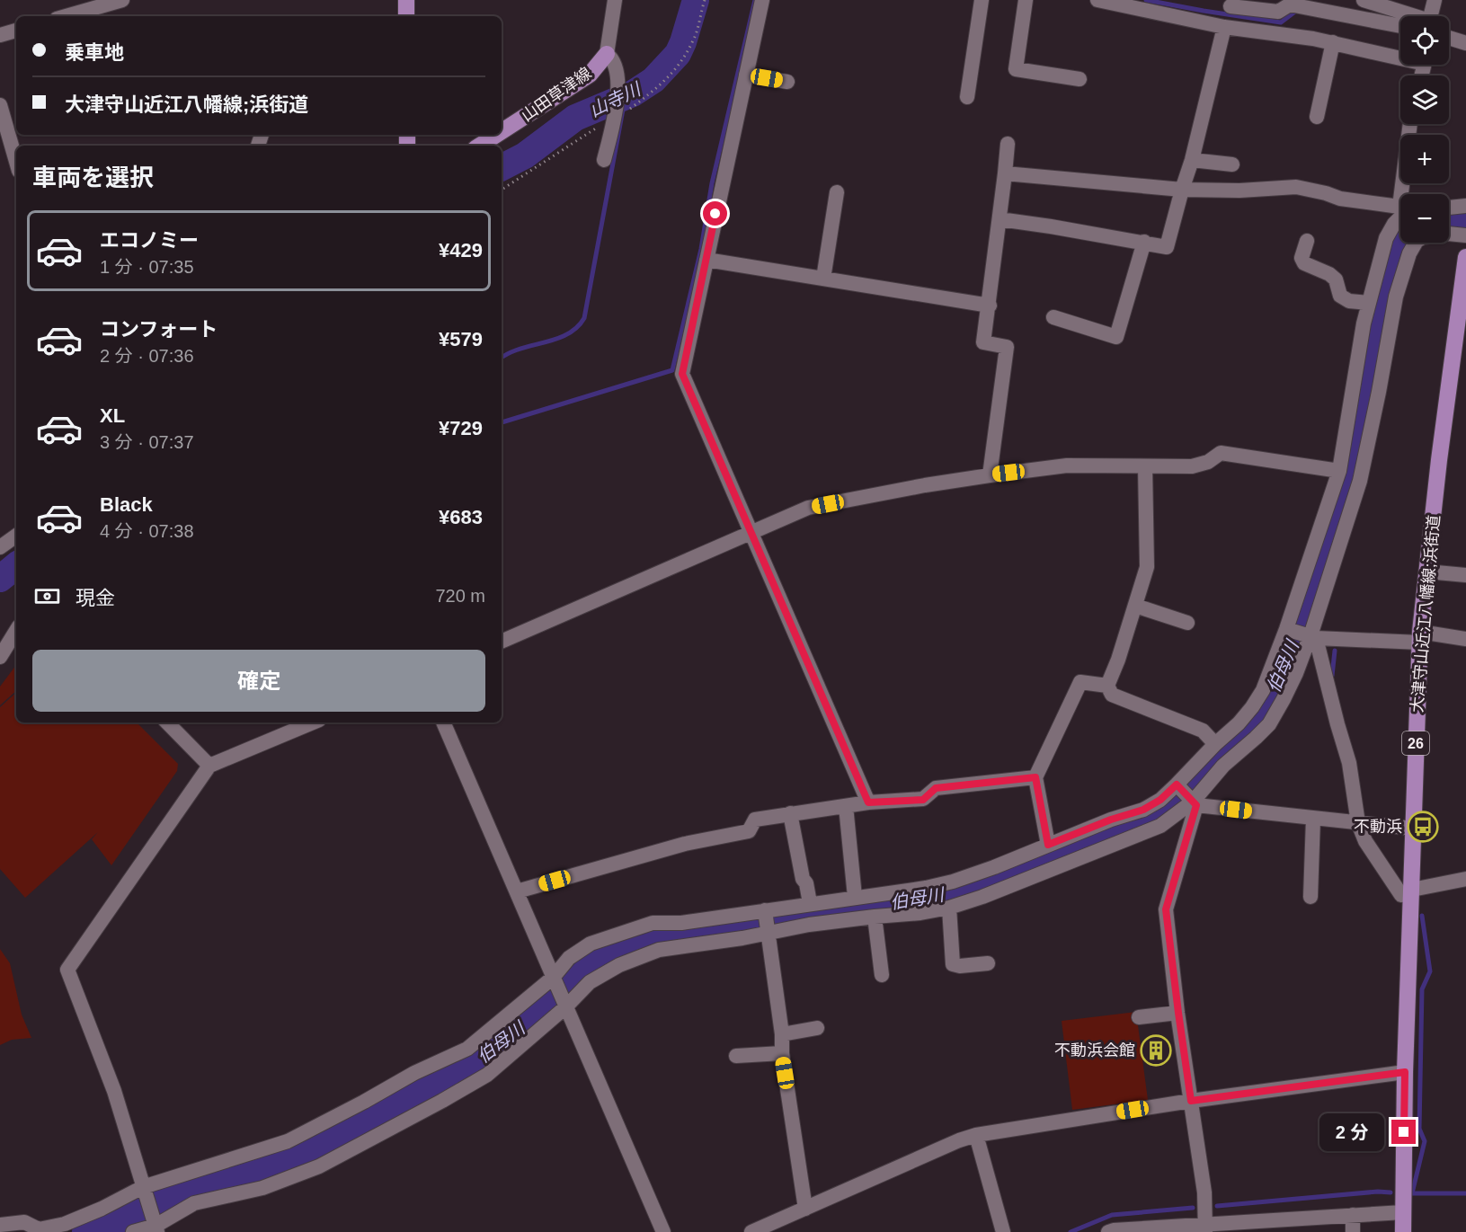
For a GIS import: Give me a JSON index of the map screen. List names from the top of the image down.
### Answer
{
  "streets": {
    "main road": ["山田草津線", "大津守山近江八幡線;浜街道", "26"]
  },
  "water": ["山寺川", "伯母川"],
  "places": {
    "bus stop": ["不動浜"],
    "building": ["不動浜会館"]
  },
  "page": {
    "map_buttons": ["+", "−"],
    "banner": ["乗車地", "大津守山近江八幡線;浜街道"],
    "heading": "車両を選択",
    "list": [
      {
        "name": "エコノミー",
        "note": "1 分 · 07:35",
        "value": "¥429"
      },
      {
        "name": "コンフォート",
        "note": "2 分 · 07:36",
        "value": "¥579"
      },
      {
        "name": "XL",
        "note": "3 分 · 07:37",
        "value": "¥729"
      },
      {
        "name": "Black",
        "note": "4 分 · 07:38",
        "value": "¥683"
      }
    ],
    "pay": ["現金", "720 m"],
    "buttons": "確定",
    "bubble": "2 分"
  }
}
